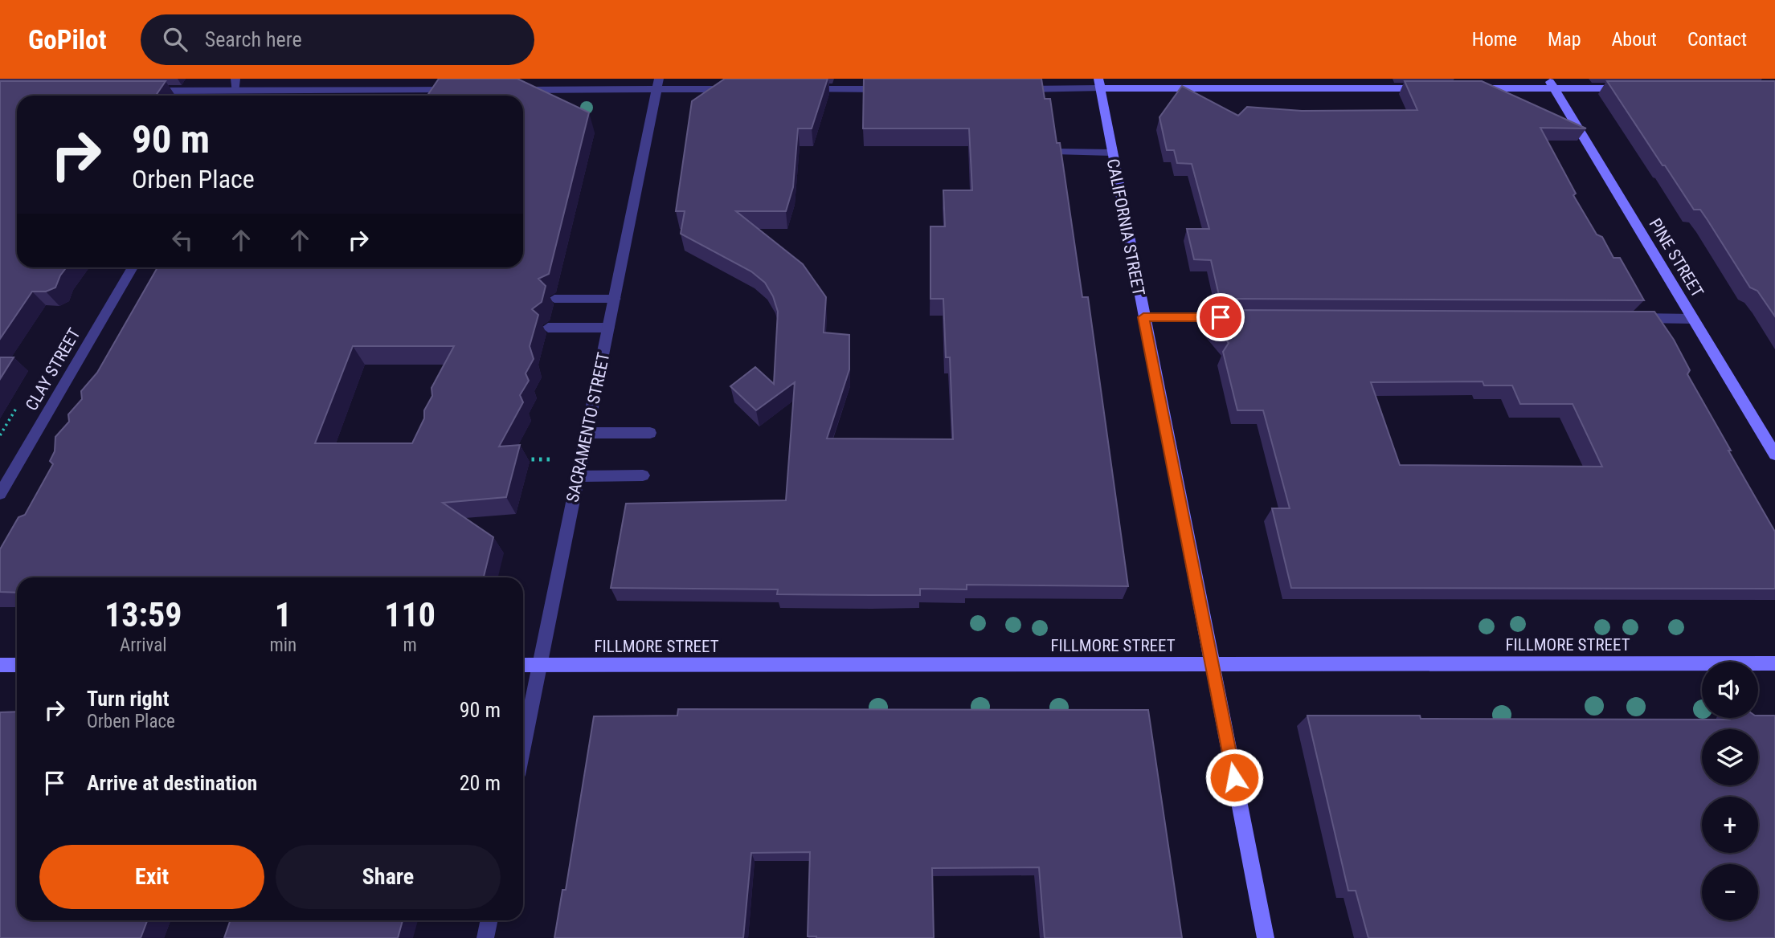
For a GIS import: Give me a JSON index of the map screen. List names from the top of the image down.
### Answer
{
  "streets": {
    "street": [
      "CALIFORNIA STREET",
      "PINE STREET",
      "CLAY STREET",
      "SACRAMENTO STREET",
      "FILLMORE STREET"
    ]
  },
  "crossings": [
    ["CALIFORNIA STREET", "FILLMORE STREET"],
    ["SACRAMENTO STREET", "FILLMORE STREET"]
  ],
  "page": {
    "header": "GoPilot",
    "search": "Search here",
    "nav": [
      "Home",
      "Map",
      "About",
      "Contact"
    ],
    "turn": ["90 m", "Orben Place"],
    "eta": [
      "13:59",
      "Arrival",
      "1",
      "min",
      "110",
      "m"
    ],
    "map_buttons": ["+", "−"],
    "list": [
      {
        "name": "Turn right",
        "note": "Orben Place",
        "value": "90 m"
      },
      {
        "name": "Arrive at destination",
        "value": "20 m"
      }
    ],
    "buttons": ["Exit", "Share"]
  }
}
